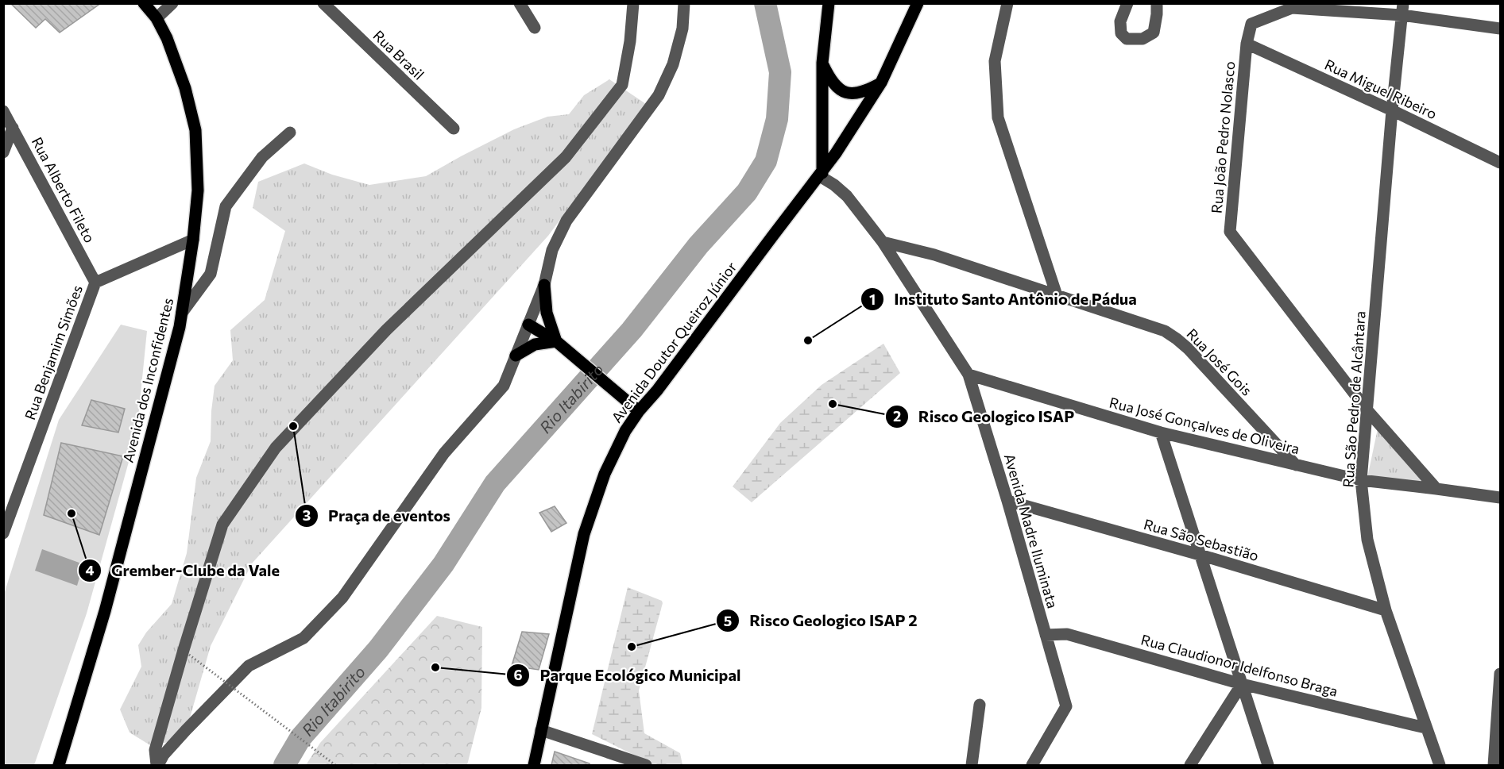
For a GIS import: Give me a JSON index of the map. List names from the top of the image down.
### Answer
{
  "streets": {
    "main road": ["Avenida Doutor Queiroz Júnior", "Avenida dos Inconfidentes"],
    "street": [
      "Rua Brasil",
      "Rua Miguel Ribeiro",
      "Rua João Pedro Nolasco",
      "Rua Alberto Fileto",
      "Rua Benjamim Simões",
      "Rua José Gois",
      "Rua São Pedro de Alcântara",
      "Rua José Gonçalves de Oliveira",
      "Avenida Madre Iluminata",
      "Rua São Sebastião",
      "Rua Claudionor Idelfonso Braga"
    ]
  },
  "crossings": [
    ["Rua Miguel Ribeiro", "Rua João Pedro Nolasco"],
    ["Rua Miguel Ribeiro", "Rua São Pedro de Alcântara"],
    ["Rua João Pedro Nolasco", "Rua São Pedro de Alcântara"],
    ["Rua João Pedro Nolasco", "Rua José Gonçalves de Oliveira"],
    ["Rua Alberto Fileto", "Rua Benjamim Simões"],
    ["Avenida Doutor Queiroz Júnior", "Avenida Madre Iluminata"],
    ["Rua Benjamim Simões", "Avenida dos Inconfidentes"],
    ["Rua José Gois", "Rua José Gonçalves de Oliveira"],
    ["Rua José Gois", "Avenida Madre Iluminata"],
    ["Rua São Pedro de Alcântara", "Rua José Gonçalves de Oliveira"],
    ["Rua São Pedro de Alcântara", "Rua São Sebastião"],
    ["Rua São Pedro de Alcântara", "Rua Claudionor Idelfonso Braga"],
    ["Rua José Gonçalves de Oliveira", "Avenida Madre Iluminata"],
    ["Avenida Madre Iluminata", "Rua São Sebastião"],
    ["Avenida Madre Iluminata", "Rua Claudionor Idelfonso Braga"]
  ],
  "water": ["Rio Itabirito"],
  "places": [
    "Instituto Santo Antônio de Pádua",
    "Risco Geologico ISAP",
    "Praça de eventos",
    "Grember-Clube da Vale",
    "Risco Geologico ISAP 2",
    "Parque Ecológico Municipal"
  ]
}
